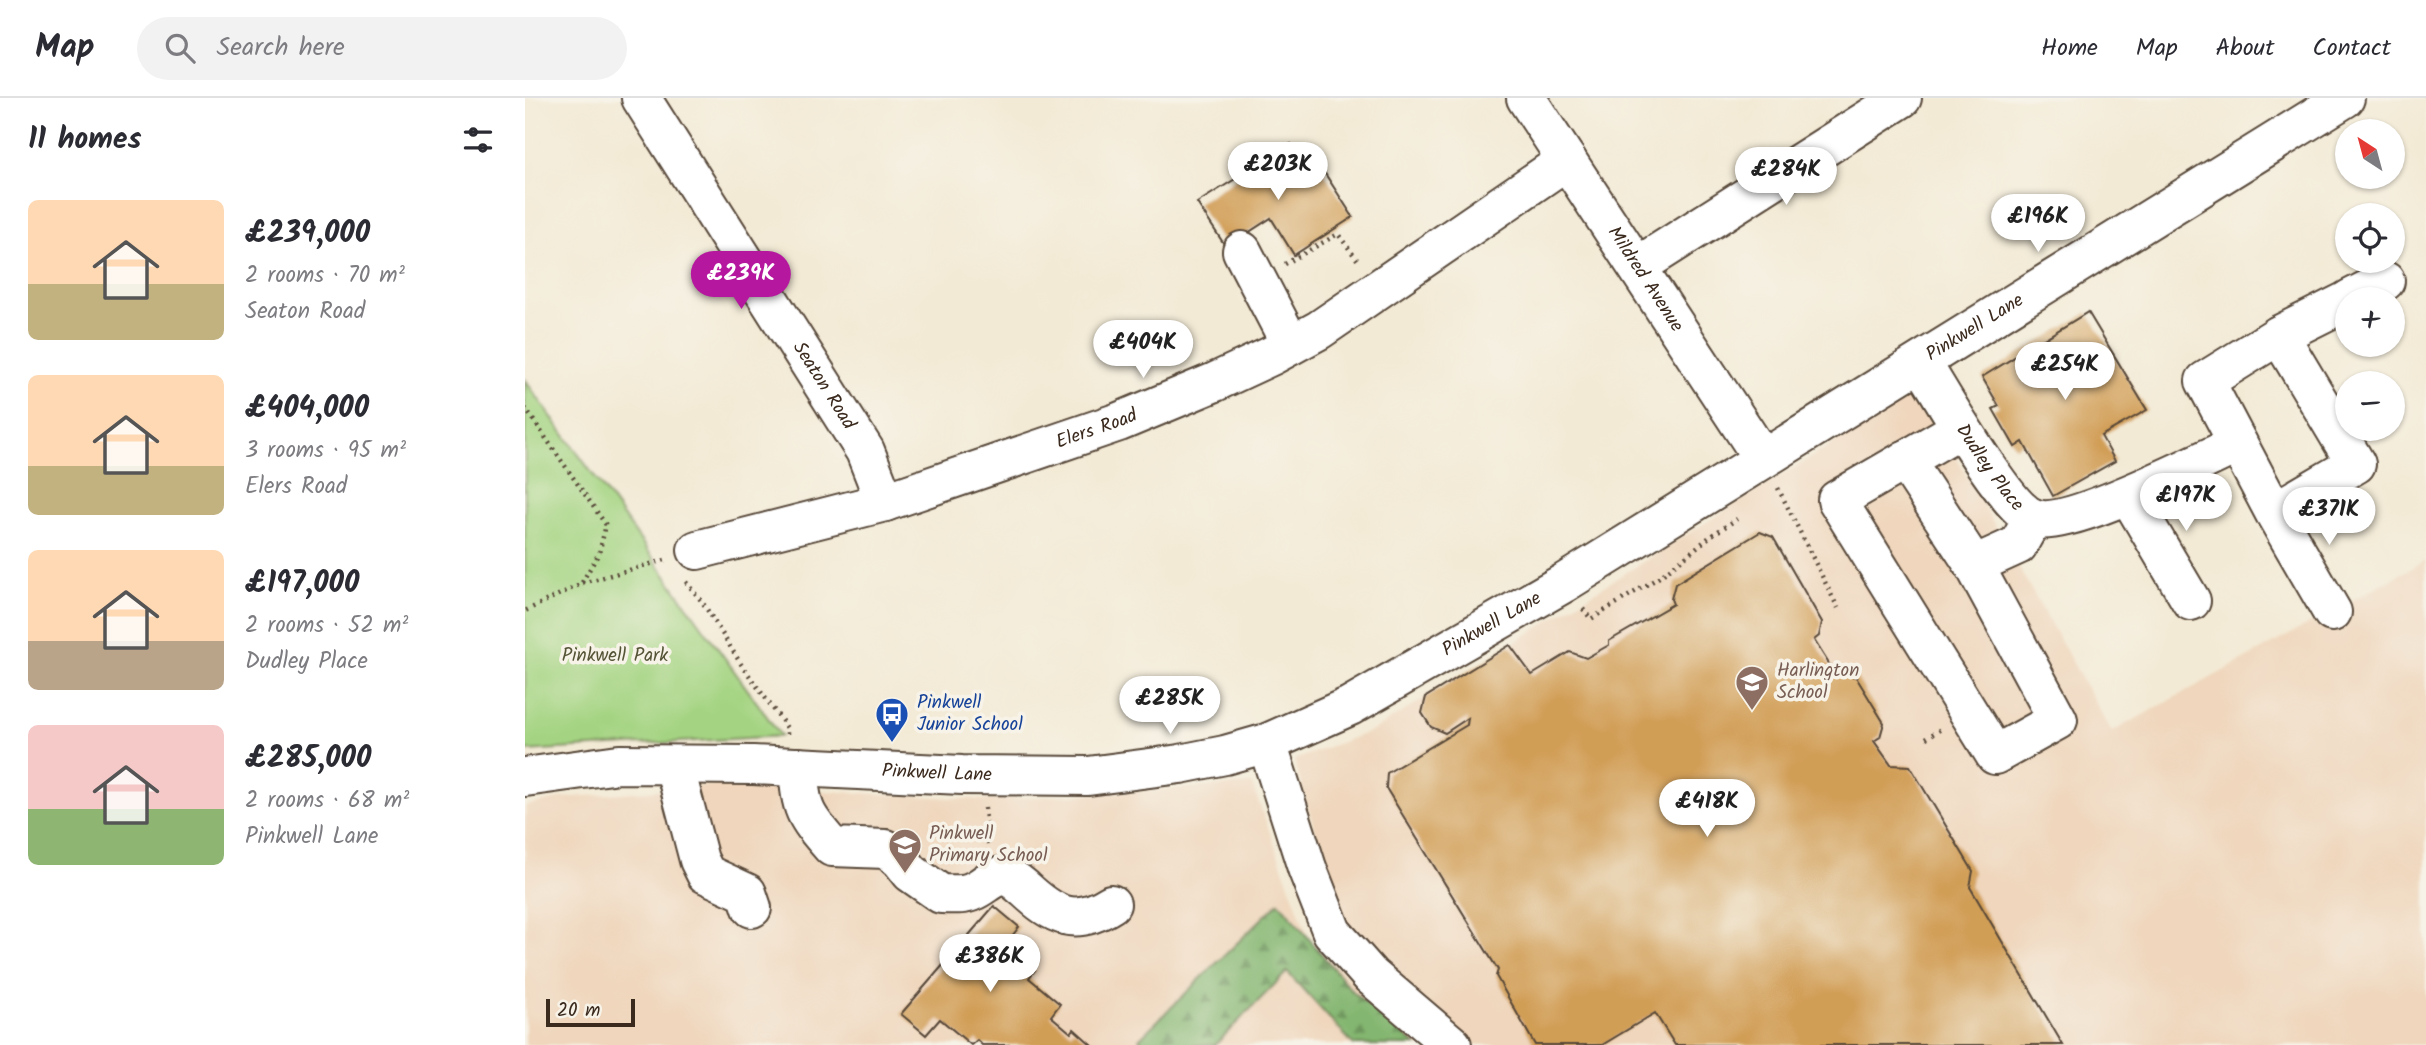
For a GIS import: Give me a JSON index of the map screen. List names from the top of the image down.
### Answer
{
  "streets": {
    "street": [
      "Mildred Avenue",
      "Pinkwell Lane",
      "Seaton Road",
      "Elers Road",
      "Dudley Place"
    ]
  },
  "crossings": [
    ["Mildred Avenue", "Pinkwell Lane"],
    ["Mildred Avenue", "Elers Road"],
    ["Pinkwell Lane", "Dudley Place"],
    ["Seaton Road", "Elers Road"]
  ],
  "parks": ["Pinkwell Park"],
  "places": {
    "school or university": ["Harlington School", "Pinkwell Primary School"],
    "bus stop": ["Pinkwell Junior School"]
  },
  "scale_bar": "20 m",
  "north": "top left",
  "page": {
    "header": "Map",
    "search": "Search here",
    "nav": [
      "Home",
      "Map",
      "About",
      "Contact"
    ],
    "heading": "11 homes",
    "map_buttons": ["+", "−"],
    "price": [
      "£203K",
      "£284K",
      "£196K",
      "£239K",
      "£404K",
      "£254K",
      "£197K",
      "£371K",
      "£285K",
      "£418K",
      "£386K"
    ],
    "list": [
      {
        "name": "£239,000",
        "note": "2 rooms · 70 m² · Seaton Road"
      },
      {
        "name": "£404,000",
        "note": "3 rooms · 95 m² · Elers Road"
      },
      {
        "name": "£197,000",
        "note": "2 rooms · 52 m² · Dudley Place"
      },
      {
        "name": "£285,000",
        "note": "2 rooms · 68 m² · Pinkwell Lane"
      }
    ],
    "scale": "20 m"
  }
}
